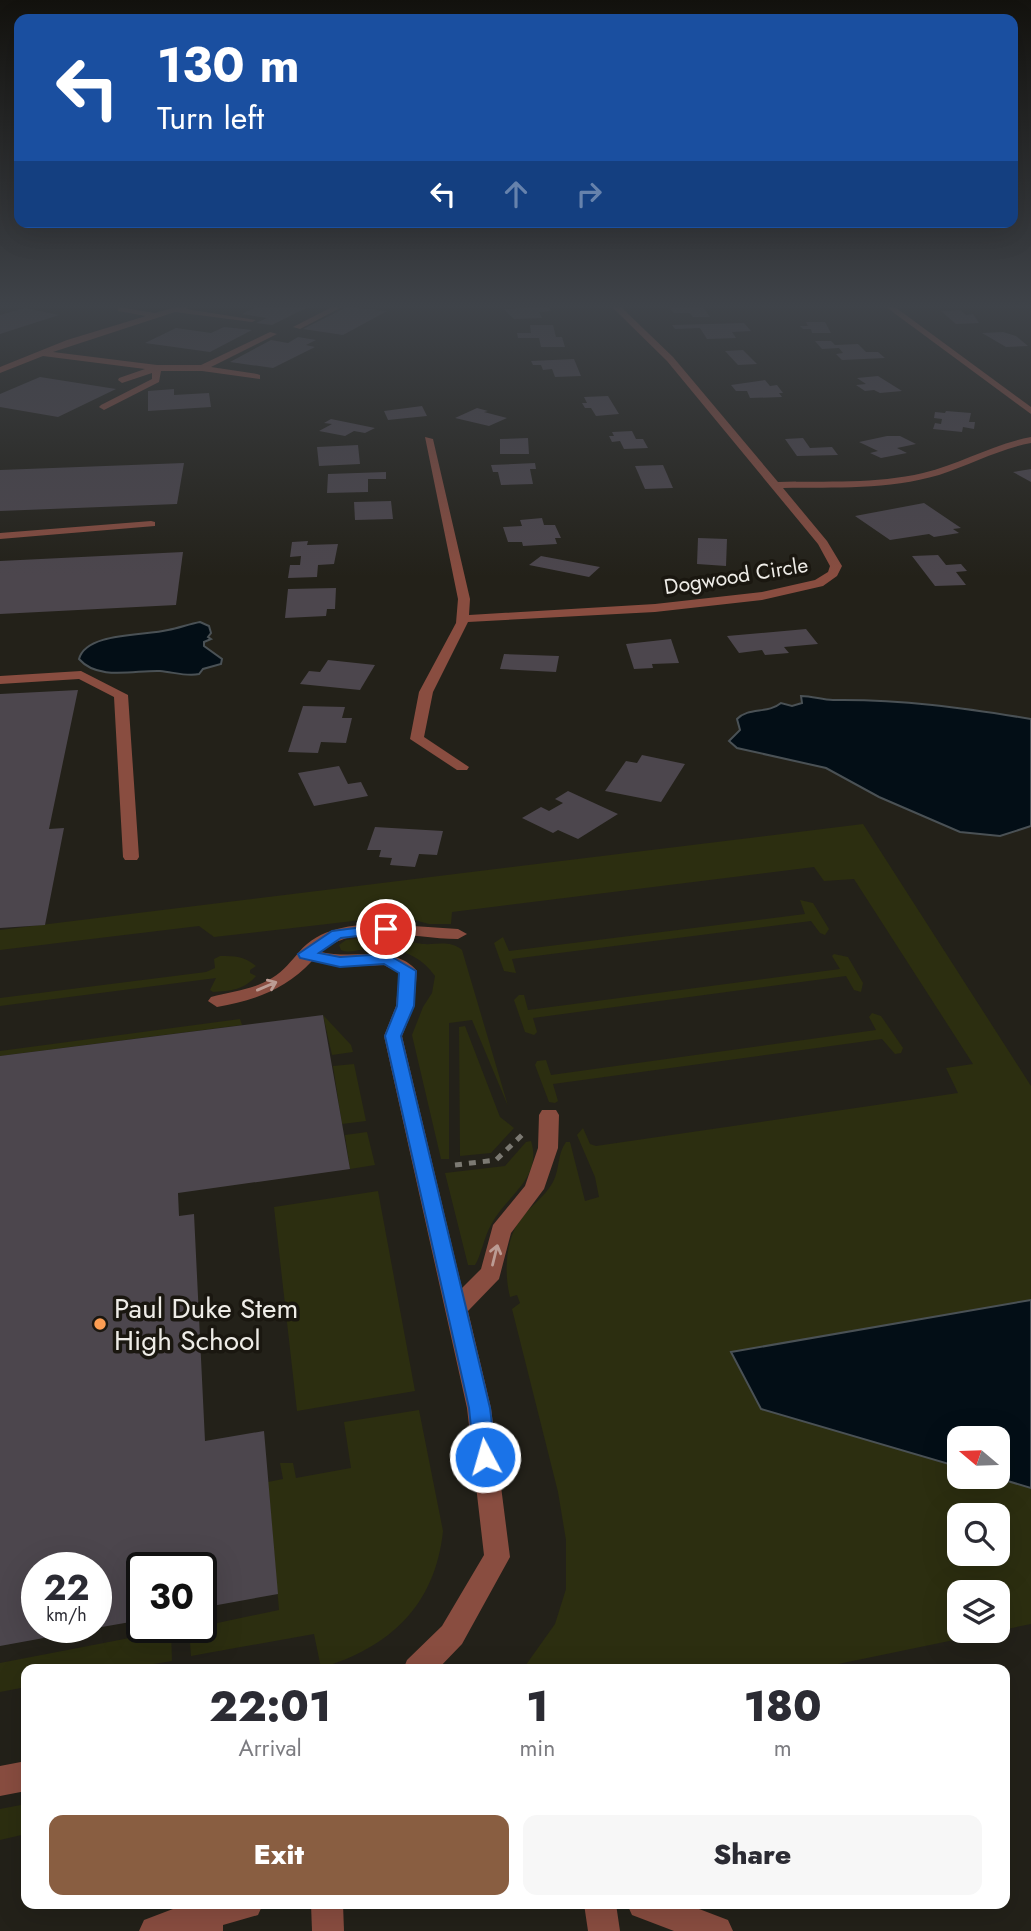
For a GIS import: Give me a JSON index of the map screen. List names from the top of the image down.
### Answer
{
  "streets": {
    "street": ["Dogwood Circle"]
  },
  "places": ["Paul Duke Stem High School"],
  "north": "left",
  "page": {
    "turn": ["130 m", "Turn left"],
    "speed": "22 km/h",
    "limit": "30",
    "eta": [
      "22:01",
      "Arrival",
      "1",
      "min",
      "180",
      "m"
    ],
    "buttons": ["Exit", "Share"]
  }
}
